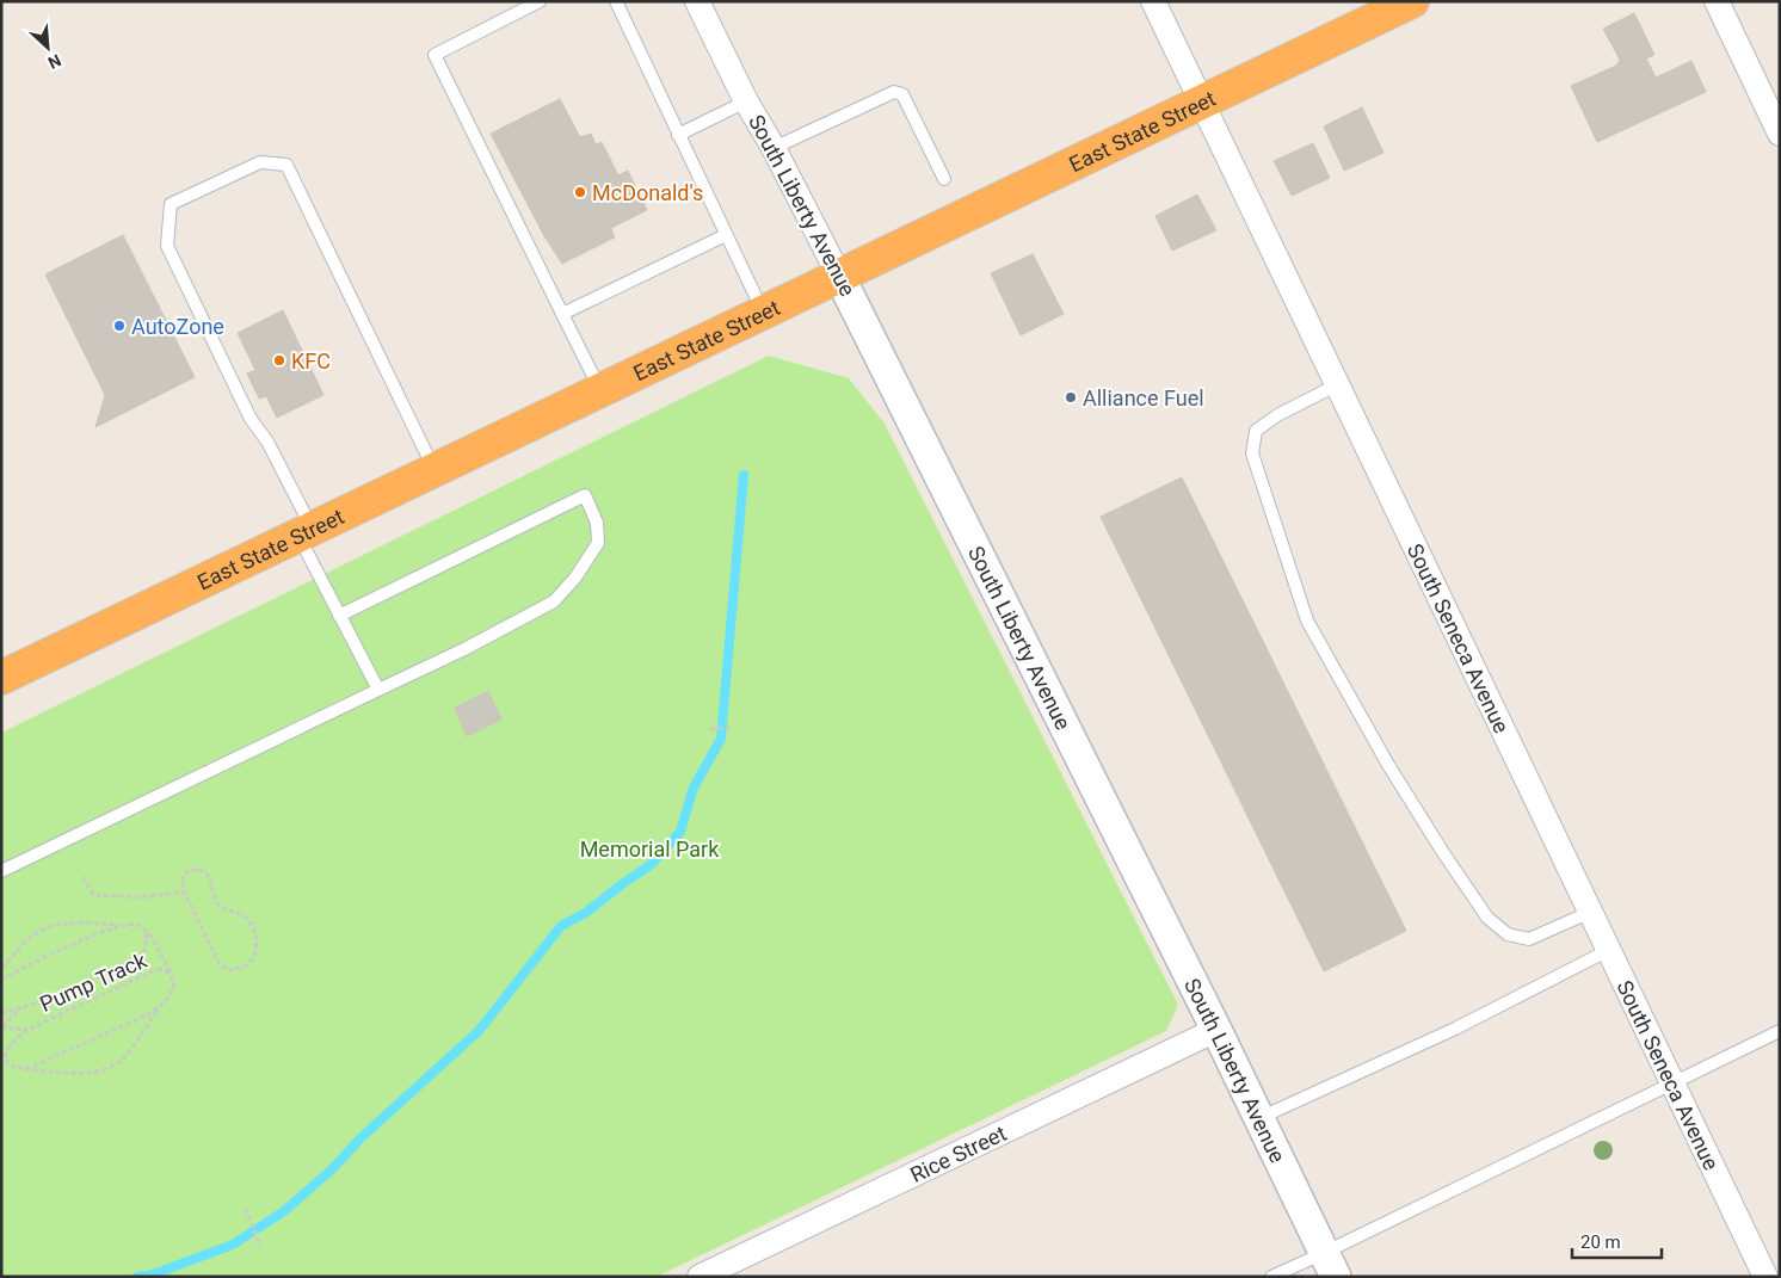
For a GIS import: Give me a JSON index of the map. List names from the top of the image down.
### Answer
{
  "streets": {
    "highway": ["East State Street"],
    "street": ["South Liberty Avenue", "South Seneca Avenue", "Rice Street"],
    "path": ["Pump Track"]
  },
  "crossings": [
    ["East State Street", "South Liberty Avenue"],
    ["East State Street", "South Seneca Avenue"],
    ["South Liberty Avenue", "Rice Street"]
  ],
  "parks": ["Memorial Park"],
  "places": [
    "McDonald's",
    "AutoZone",
    "KFC",
    "Alliance Fuel"
  ],
  "scale_bar": "20 m",
  "north": "bottom right"
}
